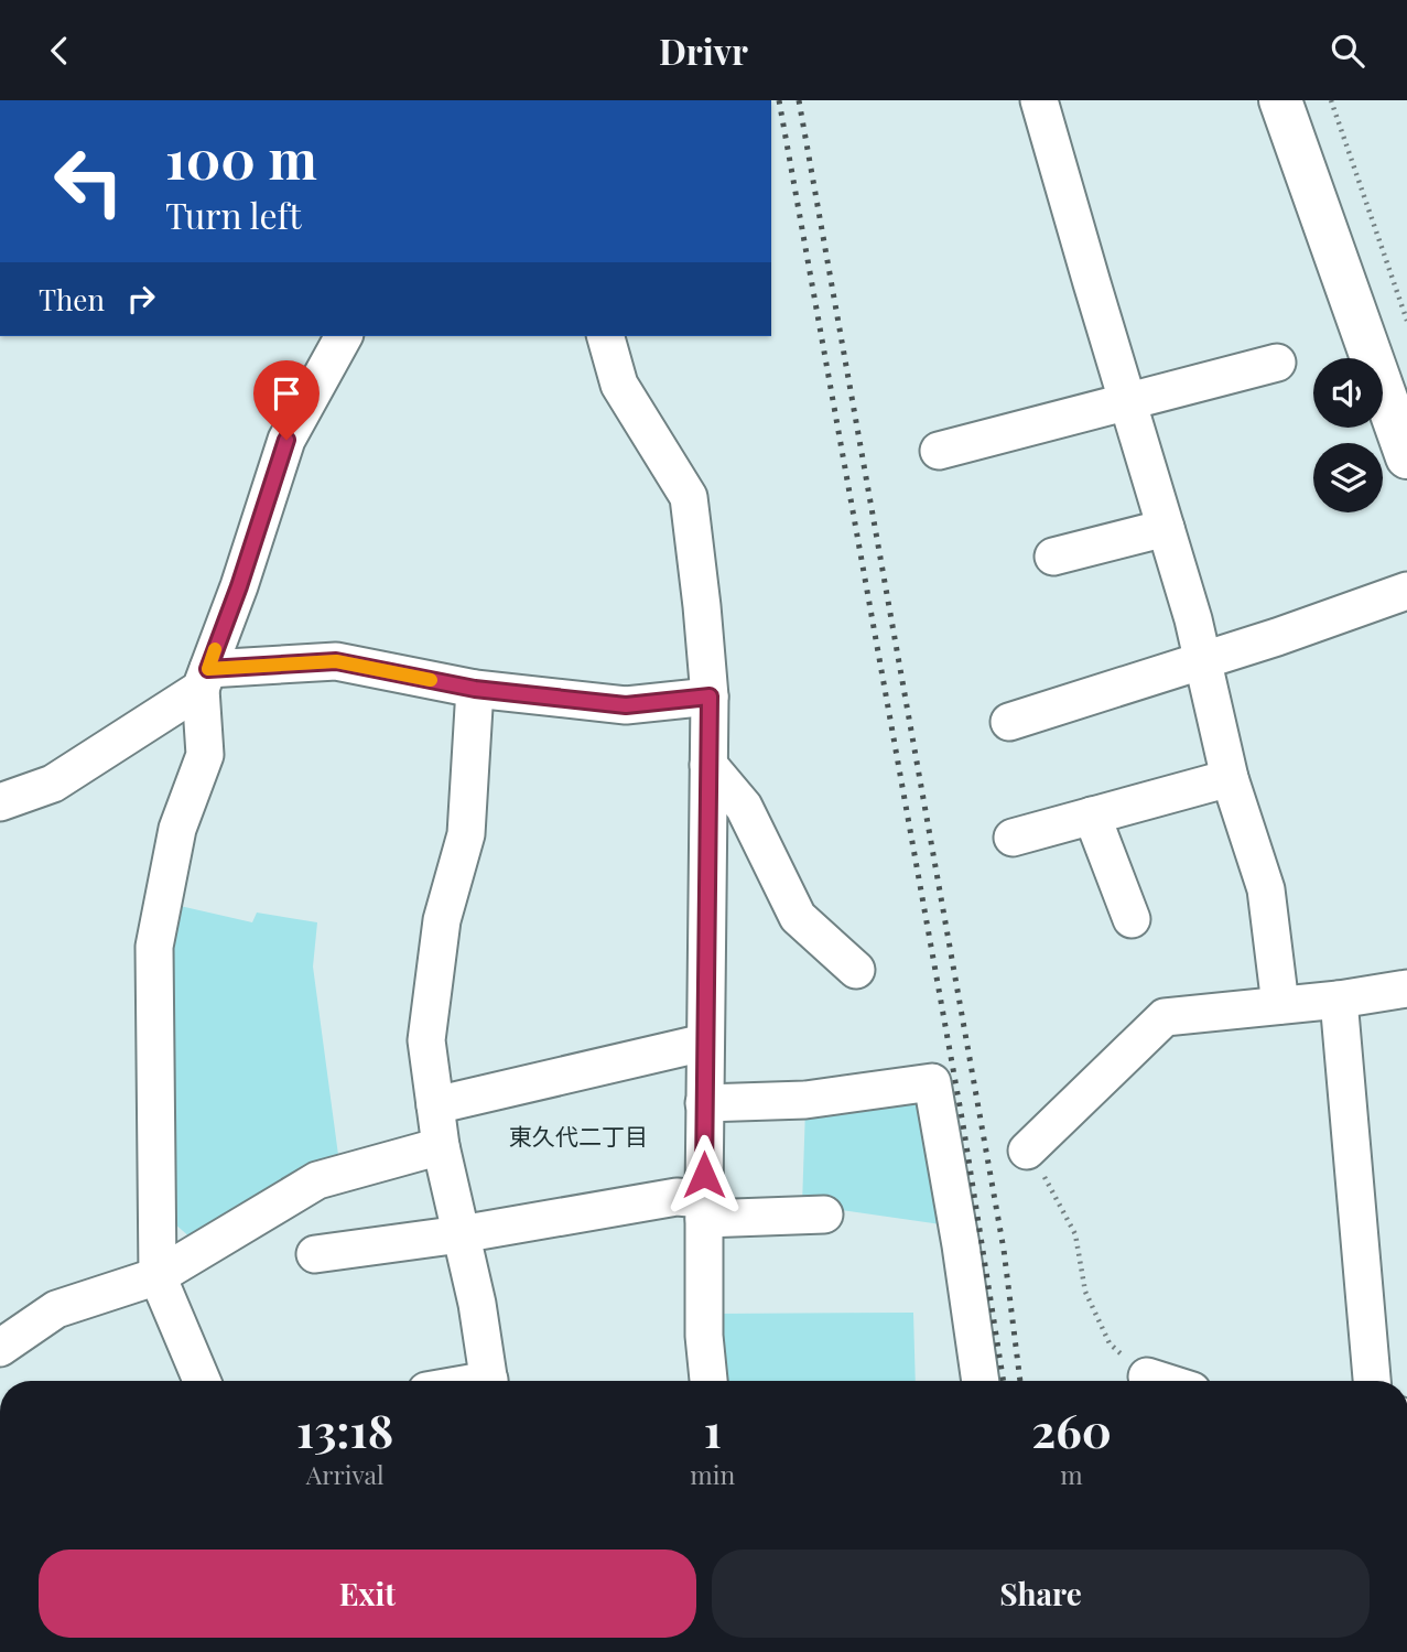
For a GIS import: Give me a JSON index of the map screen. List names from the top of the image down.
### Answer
{
  "districts": ["東久代二丁目"],
  "page": {
    "header": "Drivr",
    "turn": ["100 m", "Turn left"],
    "then": "Then",
    "eta": [
      "13:18",
      "Arrival",
      "1",
      "min",
      "260",
      "m"
    ],
    "buttons": ["Exit", "Share"]
  }
}
